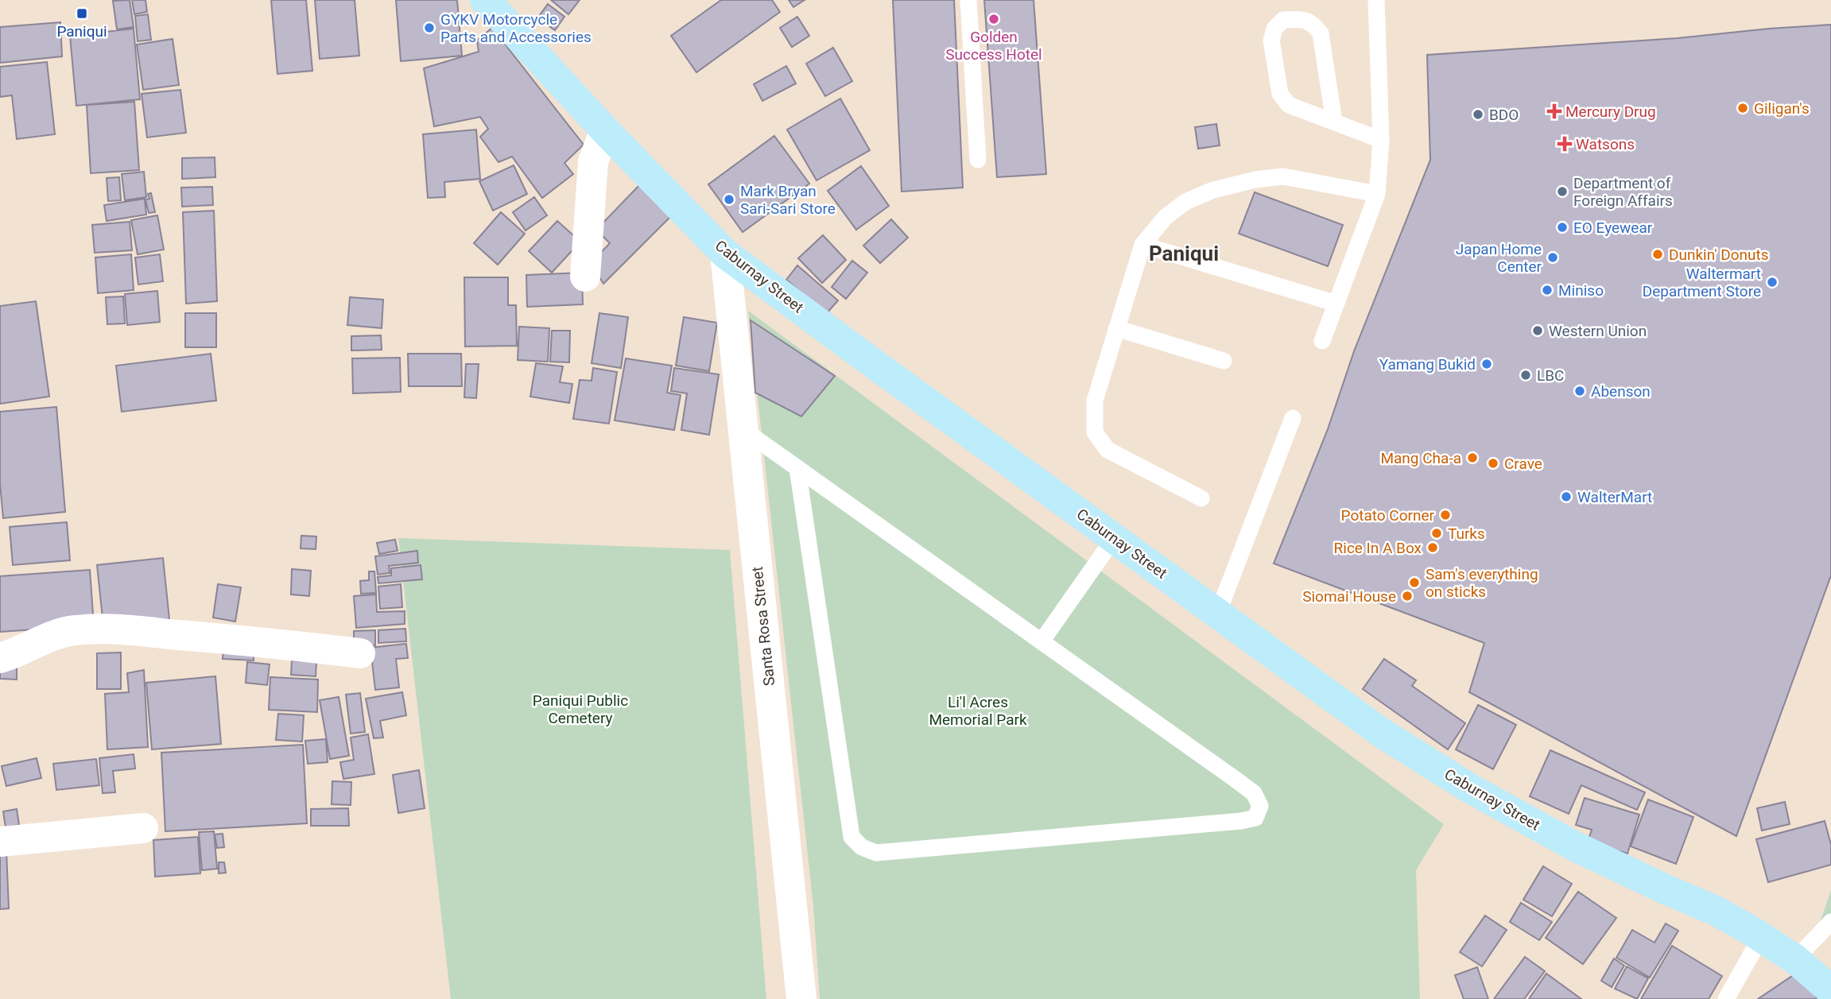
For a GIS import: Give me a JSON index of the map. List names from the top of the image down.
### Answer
{
  "streets": {
    "street": ["Caburnay Street", "Santa Rosa Street"]
  },
  "crossings": [
    ["Caburnay Street", "Santa Rosa Street"]
  ],
  "districts": ["Paniqui"],
  "parks": ["Paniqui Public Cemetery", "Li'l Acres Memorial Park"],
  "places": {
    "transit": ["Paniqui"],
    "other": [
      "Golden Success Hotel",
      "GYKV Motorcycle Parts and Accessories",
      "Giligan's",
      "BDO",
      "Department of Foreign Affairs",
      "Mark Bryan Sari-Sari Store",
      "EO Eyewear",
      "Dunkin' Donuts",
      "Japan Home Center",
      "Waltermart Department Store",
      "Miniso",
      "Western Union",
      "Yamang Bukid",
      "LBC",
      "Abenson",
      "Mang Cha-a",
      "Crave",
      "WalterMart",
      "Potato Corner",
      "Turks",
      "Rice In A Box",
      "Sam's everything on sticks",
      "Siomai House"
    ],
    "health": ["Mercury Drug", "Watsons"]
  }
}
